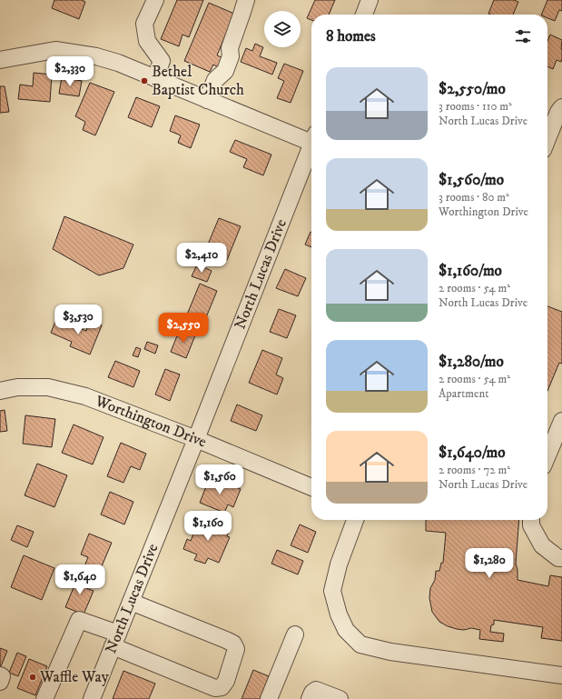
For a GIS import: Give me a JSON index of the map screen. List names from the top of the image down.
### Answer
{
  "streets": {
    "street": ["North Lucas Drive", "Worthington Drive"]
  },
  "crossings": [
    ["North Lucas Drive", "Worthington Drive"]
  ],
  "places": ["Bethel Baptist Church", "Waffle Way"],
  "page": {
    "heading": "8 homes",
    "price": [
      "$2,330",
      "$2,410",
      "$3,530",
      "$2,550",
      "$1,560",
      "$1,160",
      "$1,280",
      "$1,640"
    ],
    "list": [
      {
        "name": "$2,550/mo",
        "note": "3 rooms · 110 m² · North Lucas Drive"
      },
      {
        "name": "$1,560/mo",
        "note": "3 rooms · 80 m² · Worthington Drive"
      },
      {
        "name": "$1,160/mo",
        "note": "2 rooms · 54 m² · North Lucas Drive"
      },
      {
        "name": "$1,280/mo",
        "note": "2 rooms · 54 m² · Apartment"
      },
      {
        "name": "$1,640/mo",
        "note": "2 rooms · 72 m² · North Lucas Drive"
      }
    ]
  }
}
